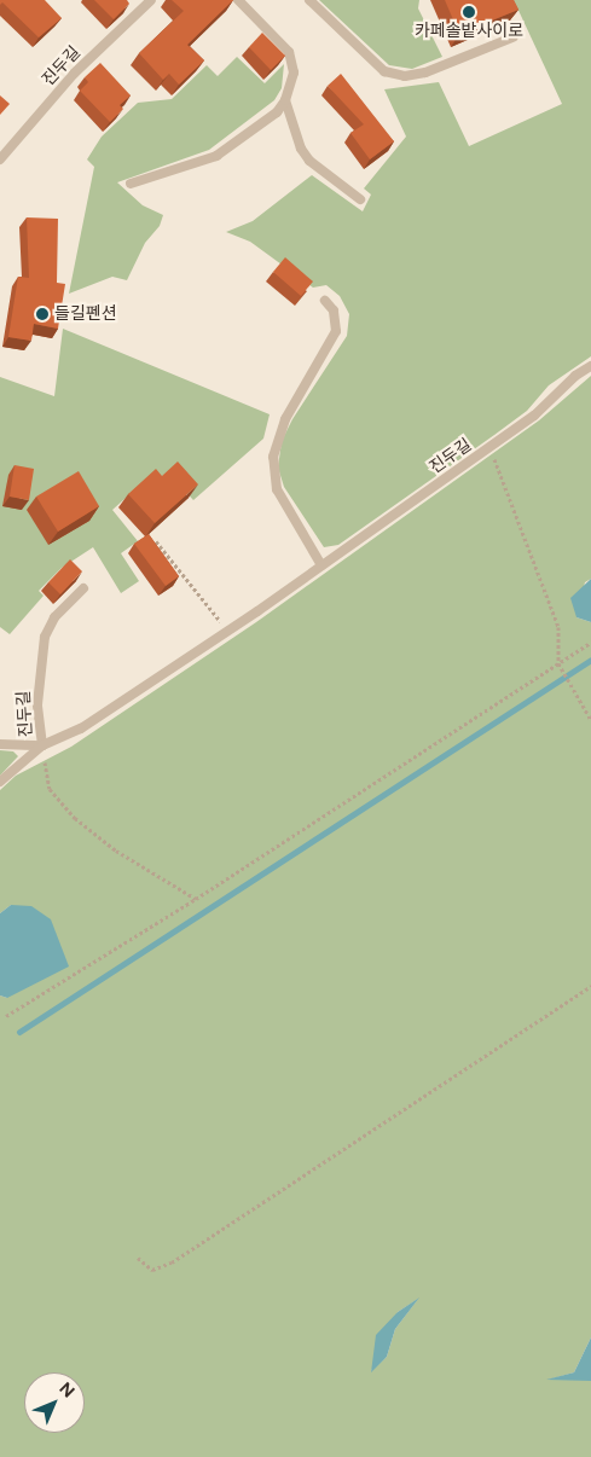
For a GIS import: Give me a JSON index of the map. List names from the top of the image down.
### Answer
{
  "streets": {
    "lane": ["진두길"]
  },
  "places": ["카페솔밭사이로", "들길펜션"],
  "north": "top right"
}
